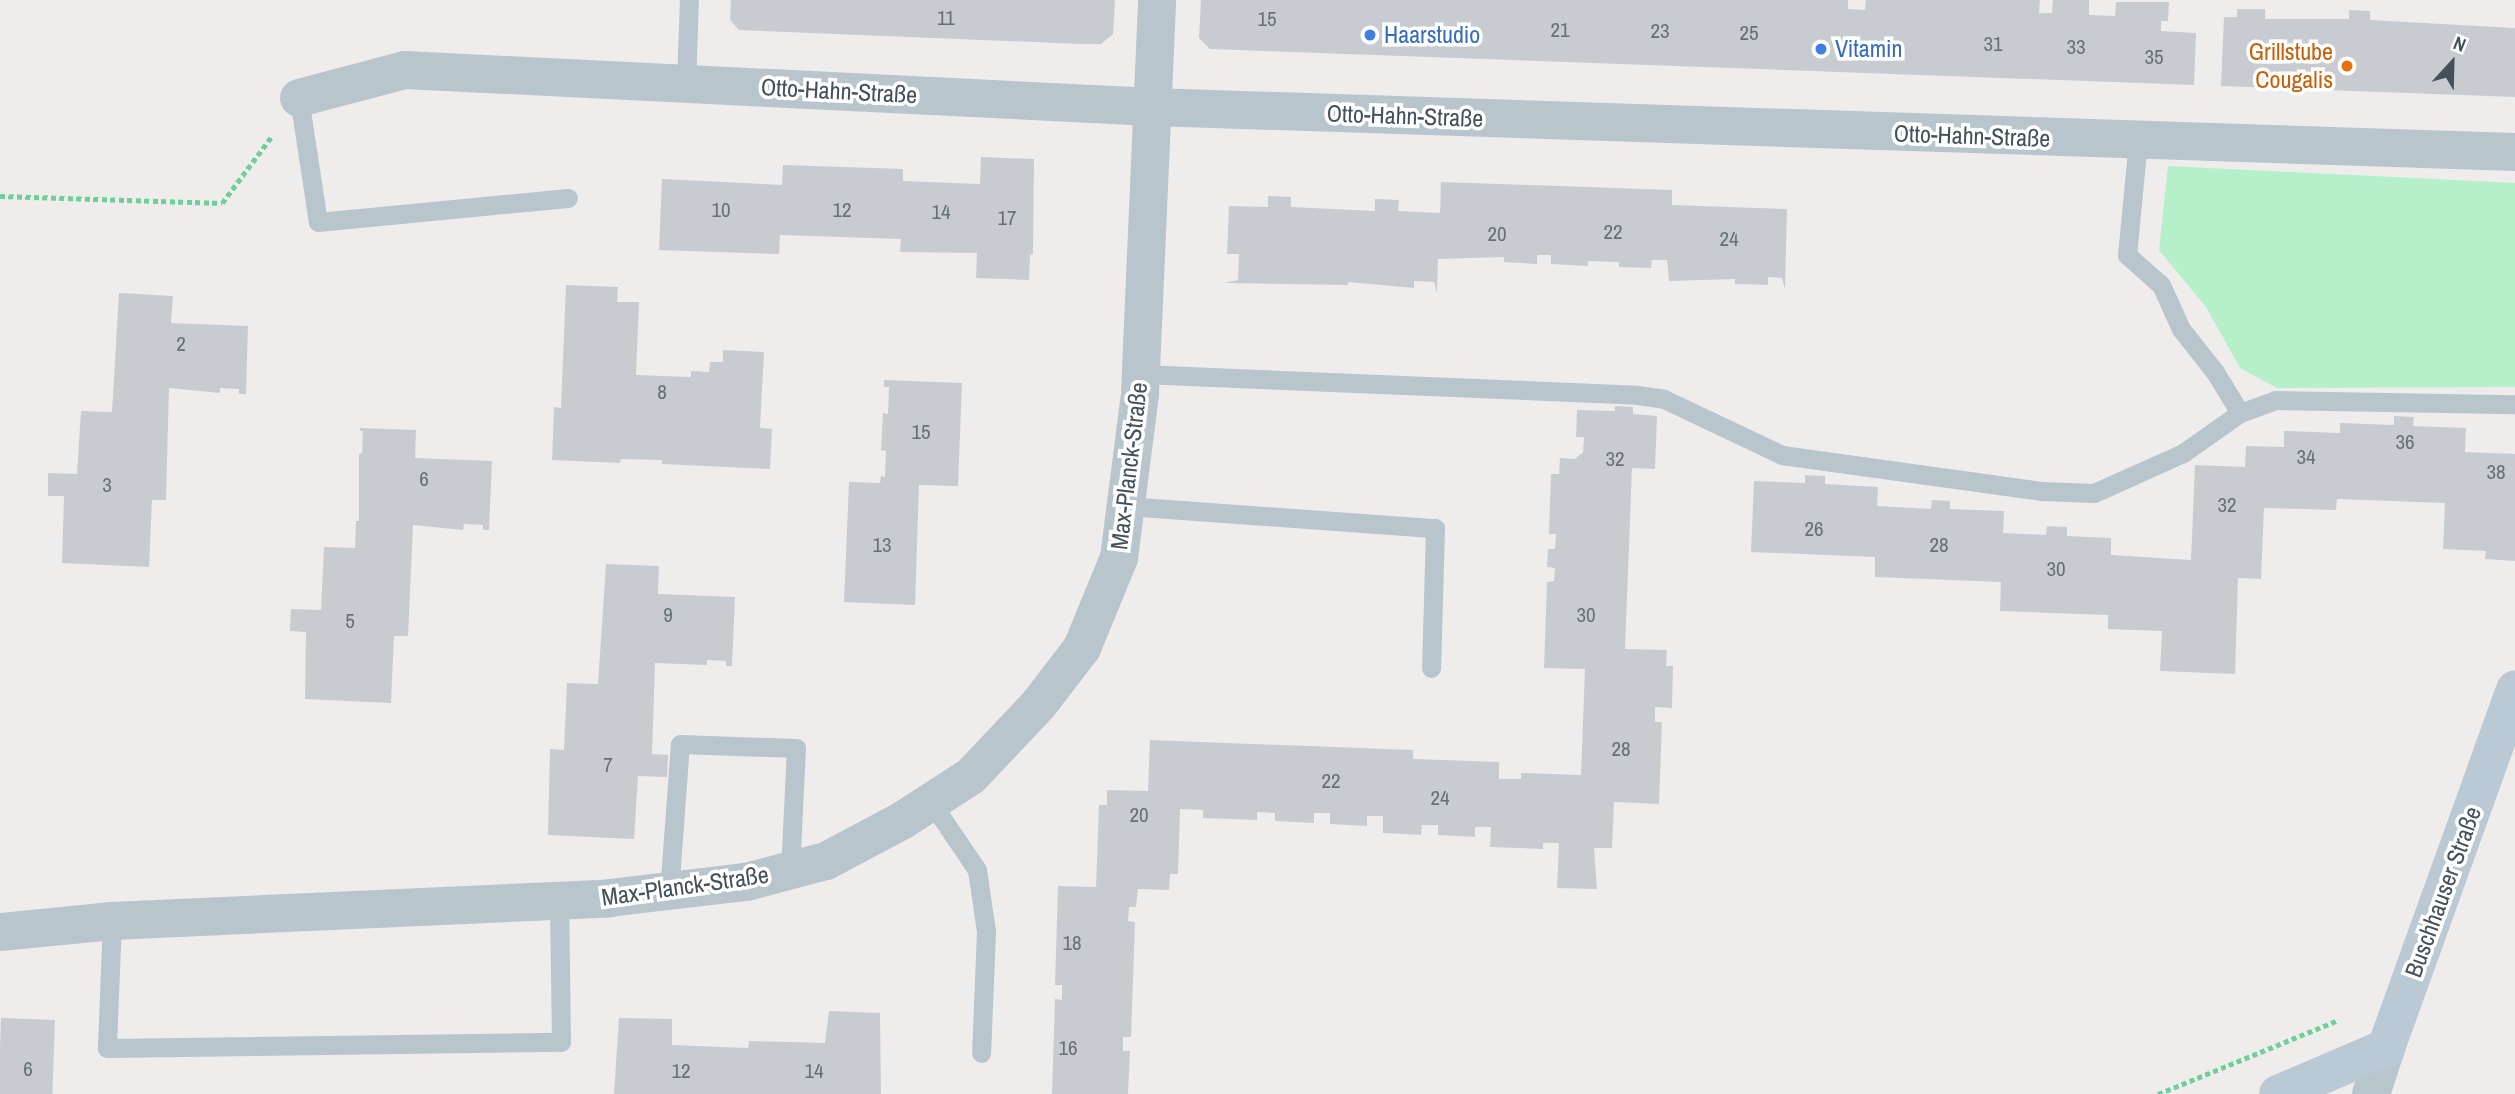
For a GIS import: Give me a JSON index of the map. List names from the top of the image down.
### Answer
{
  "streets": {
    "street": ["Otto-Hahn-Straße", "Max-Planck-Straße", "Buschhauser Straße"]
  },
  "crossings": [
    ["Otto-Hahn-Straße", "Max-Planck-Straße"]
  ],
  "places": ["Haarstudio", "Vitamin", "Grillstube Cougalis"],
  "house_numbers": [
    "11",
    "15",
    "21",
    "23",
    "25",
    "31",
    "33",
    "35",
    "10",
    "12",
    "14",
    "17",
    "22",
    "20",
    "24",
    "2",
    "8",
    "15",
    "36",
    "34",
    "32",
    "38",
    "6",
    "3",
    "32",
    "26",
    "13",
    "28",
    "30",
    "9",
    "30",
    "5",
    "28",
    "7",
    "22",
    "24",
    "20",
    "18",
    "16",
    "6",
    "12",
    "14"
  ],
  "north": "top"
}
